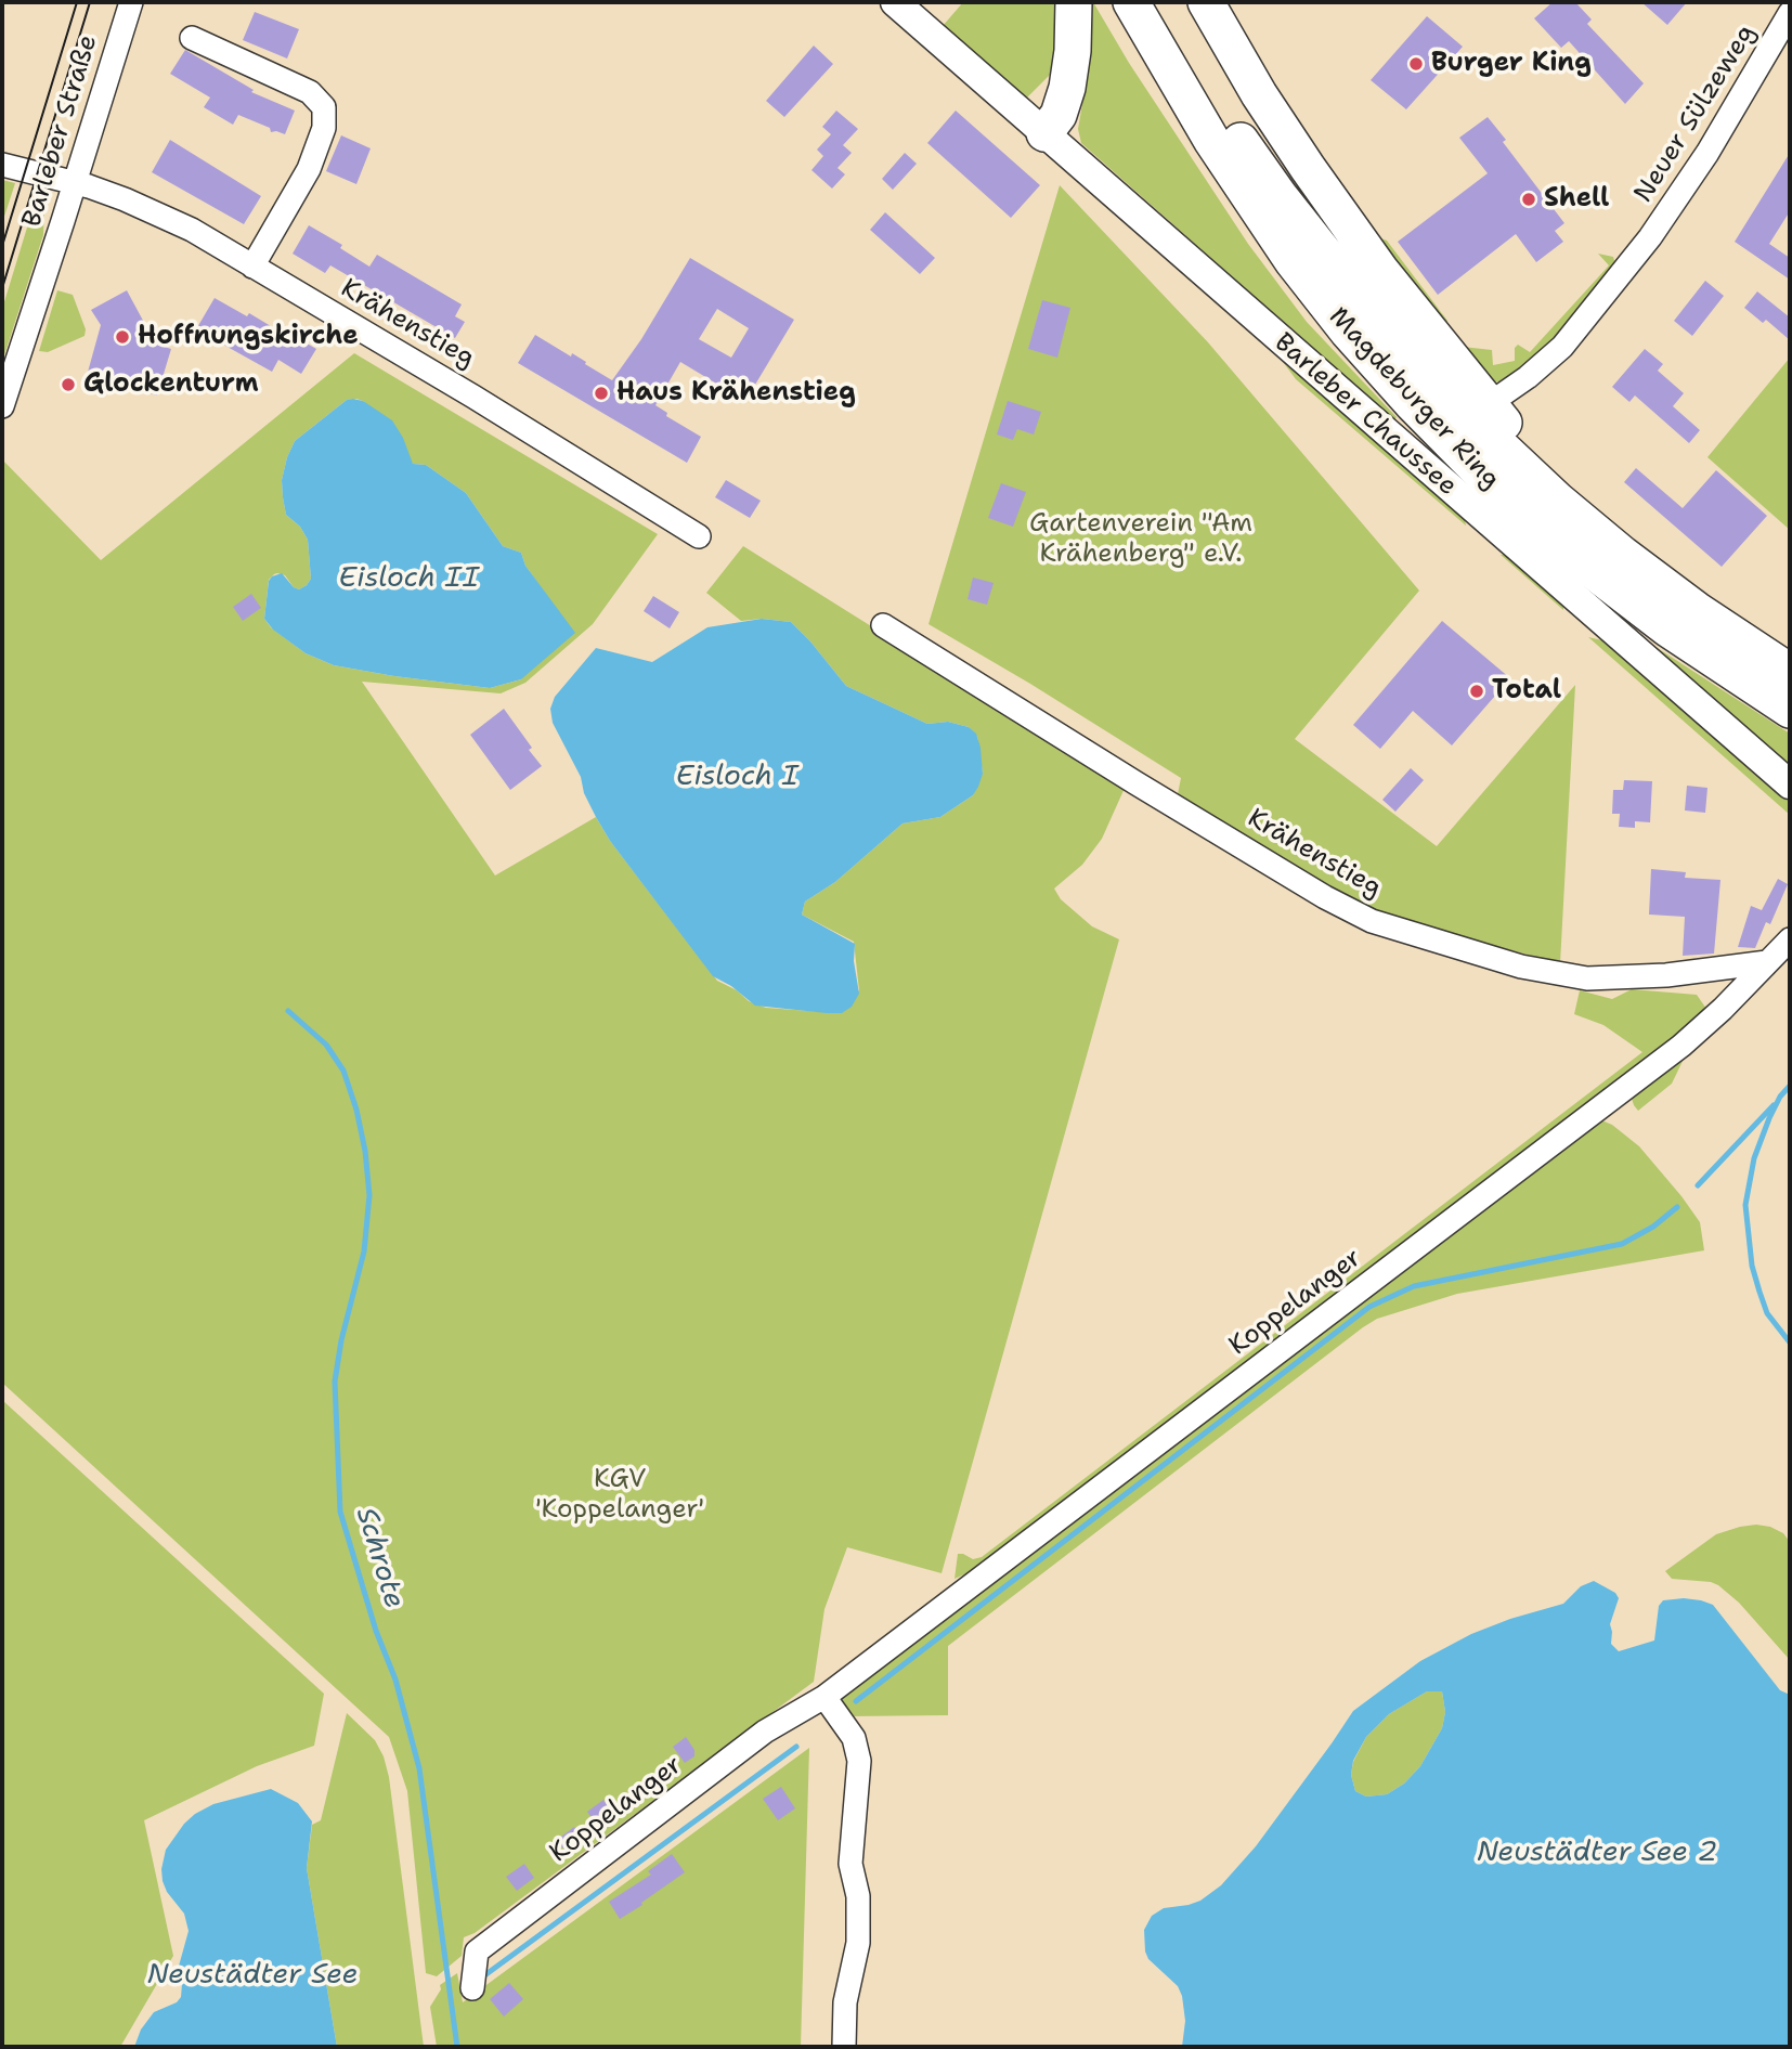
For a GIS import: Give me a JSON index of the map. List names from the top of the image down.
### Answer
{
  "streets": {
    "highway": ["Magdeburger Ring"],
    "street": [
      "Neuer Sülzeweg",
      "Barleber Straße",
      "Krähenstieg",
      "Barleber Chaussee",
      "Koppelanger"
    ]
  },
  "crossings": [
    ["Barleber Straße", "Krähenstieg"],
    ["Krähenstieg", "Koppelanger"]
  ],
  "water": [
    "Eisloch II",
    "Eisloch I",
    "Schrote",
    "Neustädter See 2",
    "Neustädter See"
  ],
  "parks": ["Gartenverein \"Am Krähenberg\" e.V.", "KGV 'Koppelanger'"],
  "places": [
    "Burger King",
    "Shell",
    "Hoffnungskirche",
    "Glockenturm",
    "Haus Krähenstieg",
    "Total"
  ]
}
